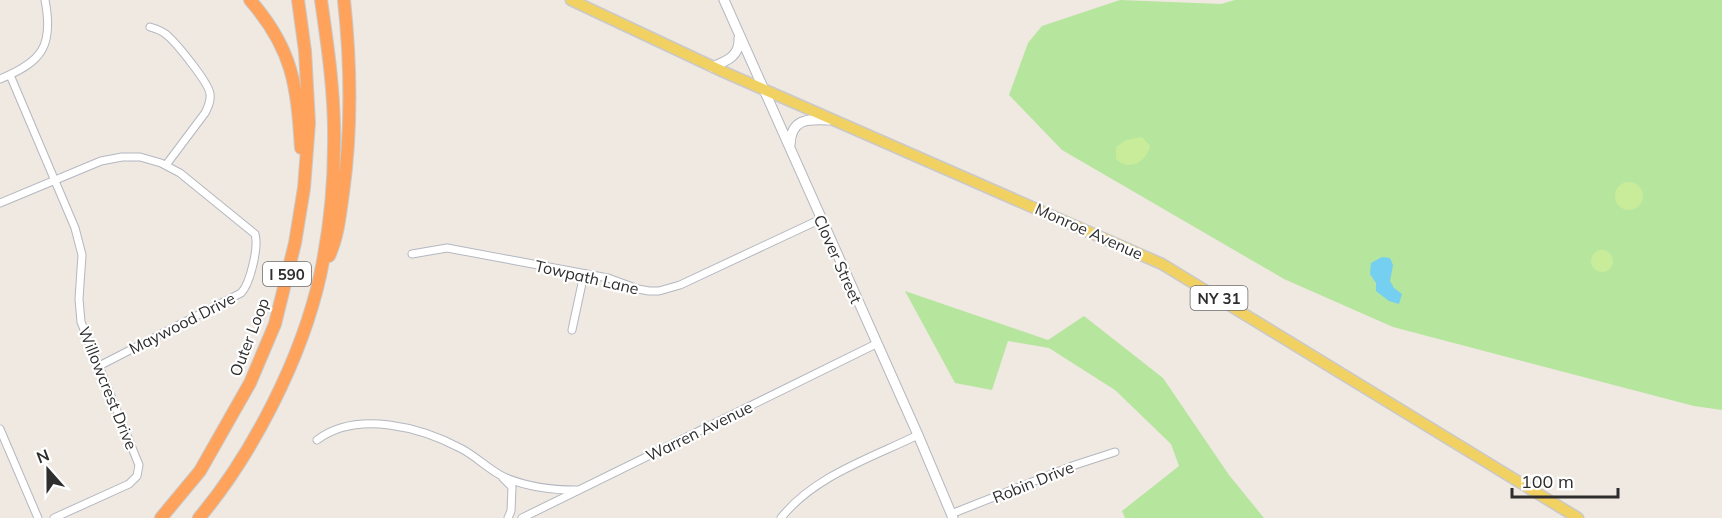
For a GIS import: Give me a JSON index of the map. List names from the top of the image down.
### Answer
{
  "streets": {
    "highway": ["I 590", "Outer Loop"],
    "main road": ["Monroe Avenue", "Clover Street", "NY 31"],
    "street": [
      "Towpath Lane",
      "Maywood Drive",
      "Willowcrest Drive",
      "Warren Avenue",
      "Robin Drive"
    ]
  },
  "crossings": [
    ["Monroe Avenue", "Clover Street"],
    ["Clover Street", "Towpath Lane"],
    ["Clover Street", "Warren Avenue"],
    ["Clover Street", "Robin Drive"],
    ["Maywood Drive", "Willowcrest Drive"]
  ],
  "scale_bar": "100 m",
  "north": "top"
}
